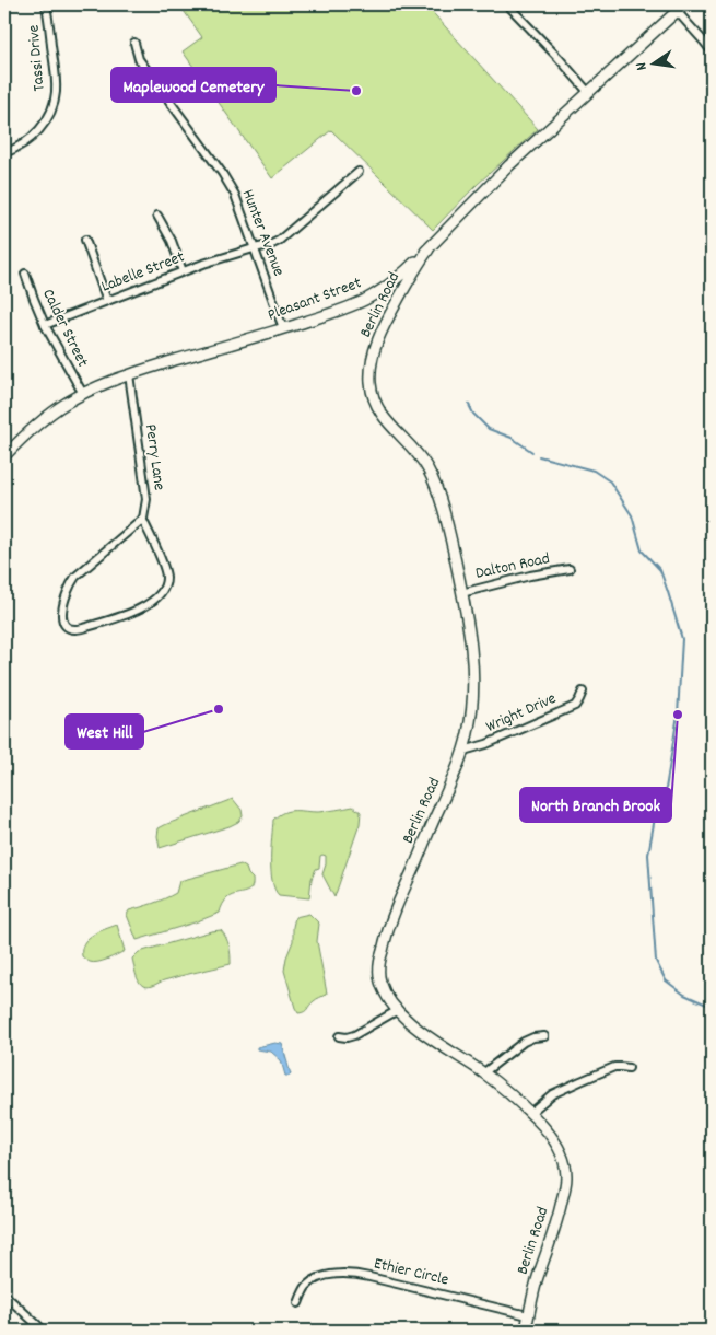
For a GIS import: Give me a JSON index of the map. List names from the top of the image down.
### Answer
{
  "streets": {
    "street": [
      "Tassi Drive",
      "Hunter Avenue",
      "Labelle Street",
      "Pleasant Street",
      "Berlin Road",
      "Calder Street",
      "Perry Lane",
      "Dalton Road",
      "Wright Drive",
      "Ethier Circle"
    ]
  },
  "crossings": [
    ["Hunter Avenue", "Labelle Street"],
    ["Hunter Avenue", "Pleasant Street"],
    ["Labelle Street", "Calder Street"],
    ["Pleasant Street", "Berlin Road"],
    ["Pleasant Street", "Calder Street"],
    ["Pleasant Street", "Perry Lane"],
    ["Berlin Road", "Dalton Road"],
    ["Berlin Road", "Wright Drive"],
    ["Berlin Road", "Ethier Circle"]
  ],
  "places": ["Maplewood Cemetery", "West Hill", "North Branch Brook"],
  "north": "left"
}
